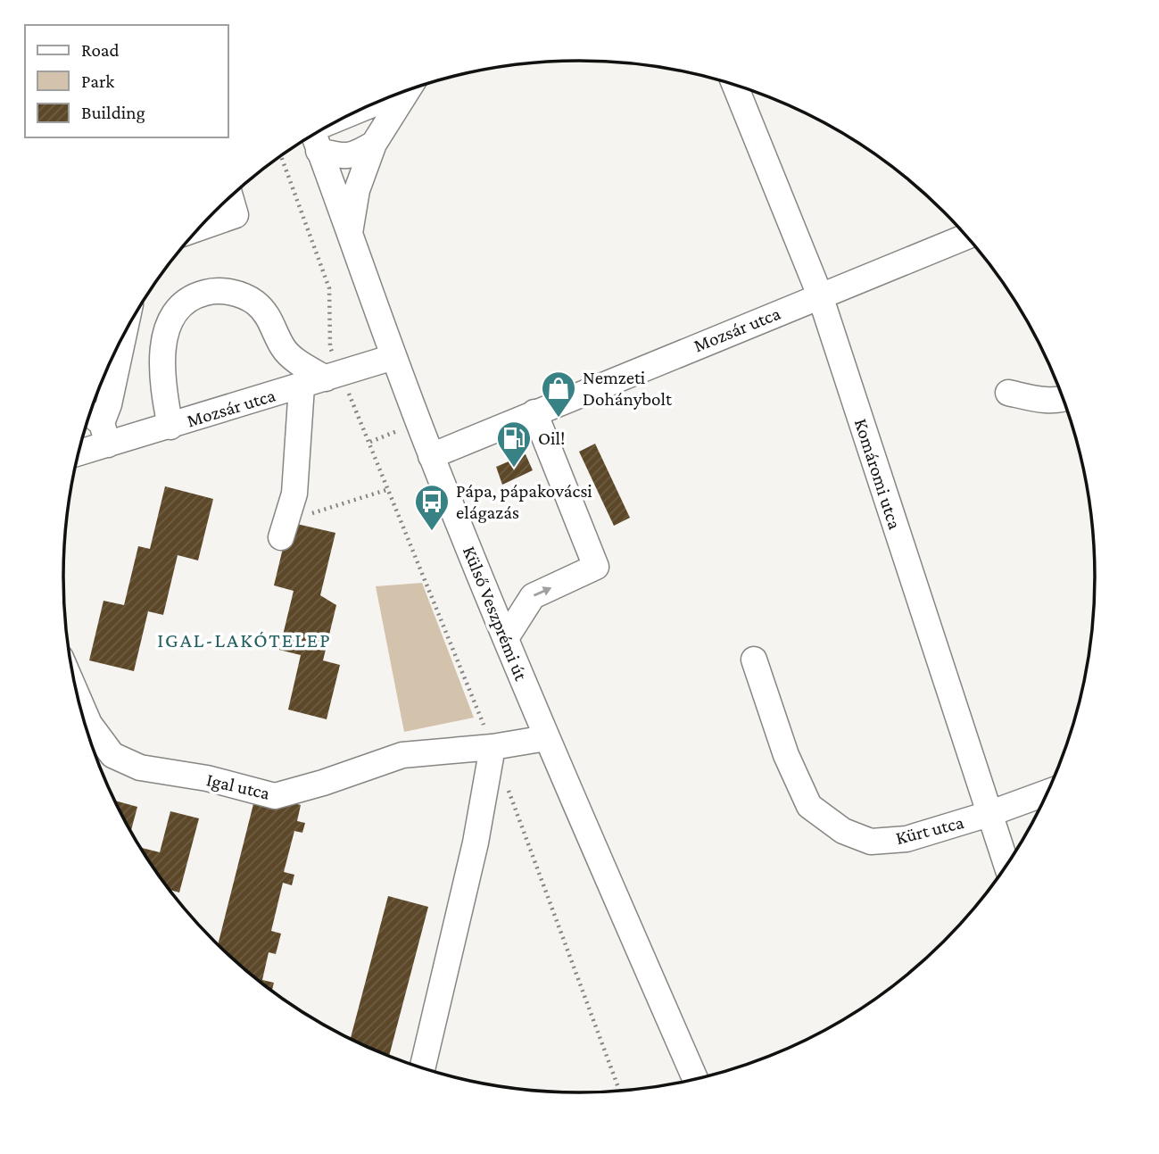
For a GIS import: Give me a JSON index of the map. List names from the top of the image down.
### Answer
{
  "streets": {
    "street": [
      "Mozsár utca",
      "Komáromi utca",
      "Külső Veszprémi út",
      "Igal utca",
      "Kürt utca"
    ]
  },
  "crossings": [
    ["Mozsár utca", "Komáromi utca"],
    ["Mozsár utca", "Külső Veszprémi út"],
    ["Komáromi utca", "Kürt utca"],
    ["Külső Veszprémi út", "Igal utca"]
  ],
  "districts": ["IGAL-LAKÓTELEP"],
  "places": {
    "shop": ["Nemzeti Dohánybolt"],
    "fuel station": ["Oil!"],
    "bus stop": ["Pápa, pápakovácsi elágazás"]
  },
  "legend": ["Road", "Park", "Building"]
}
